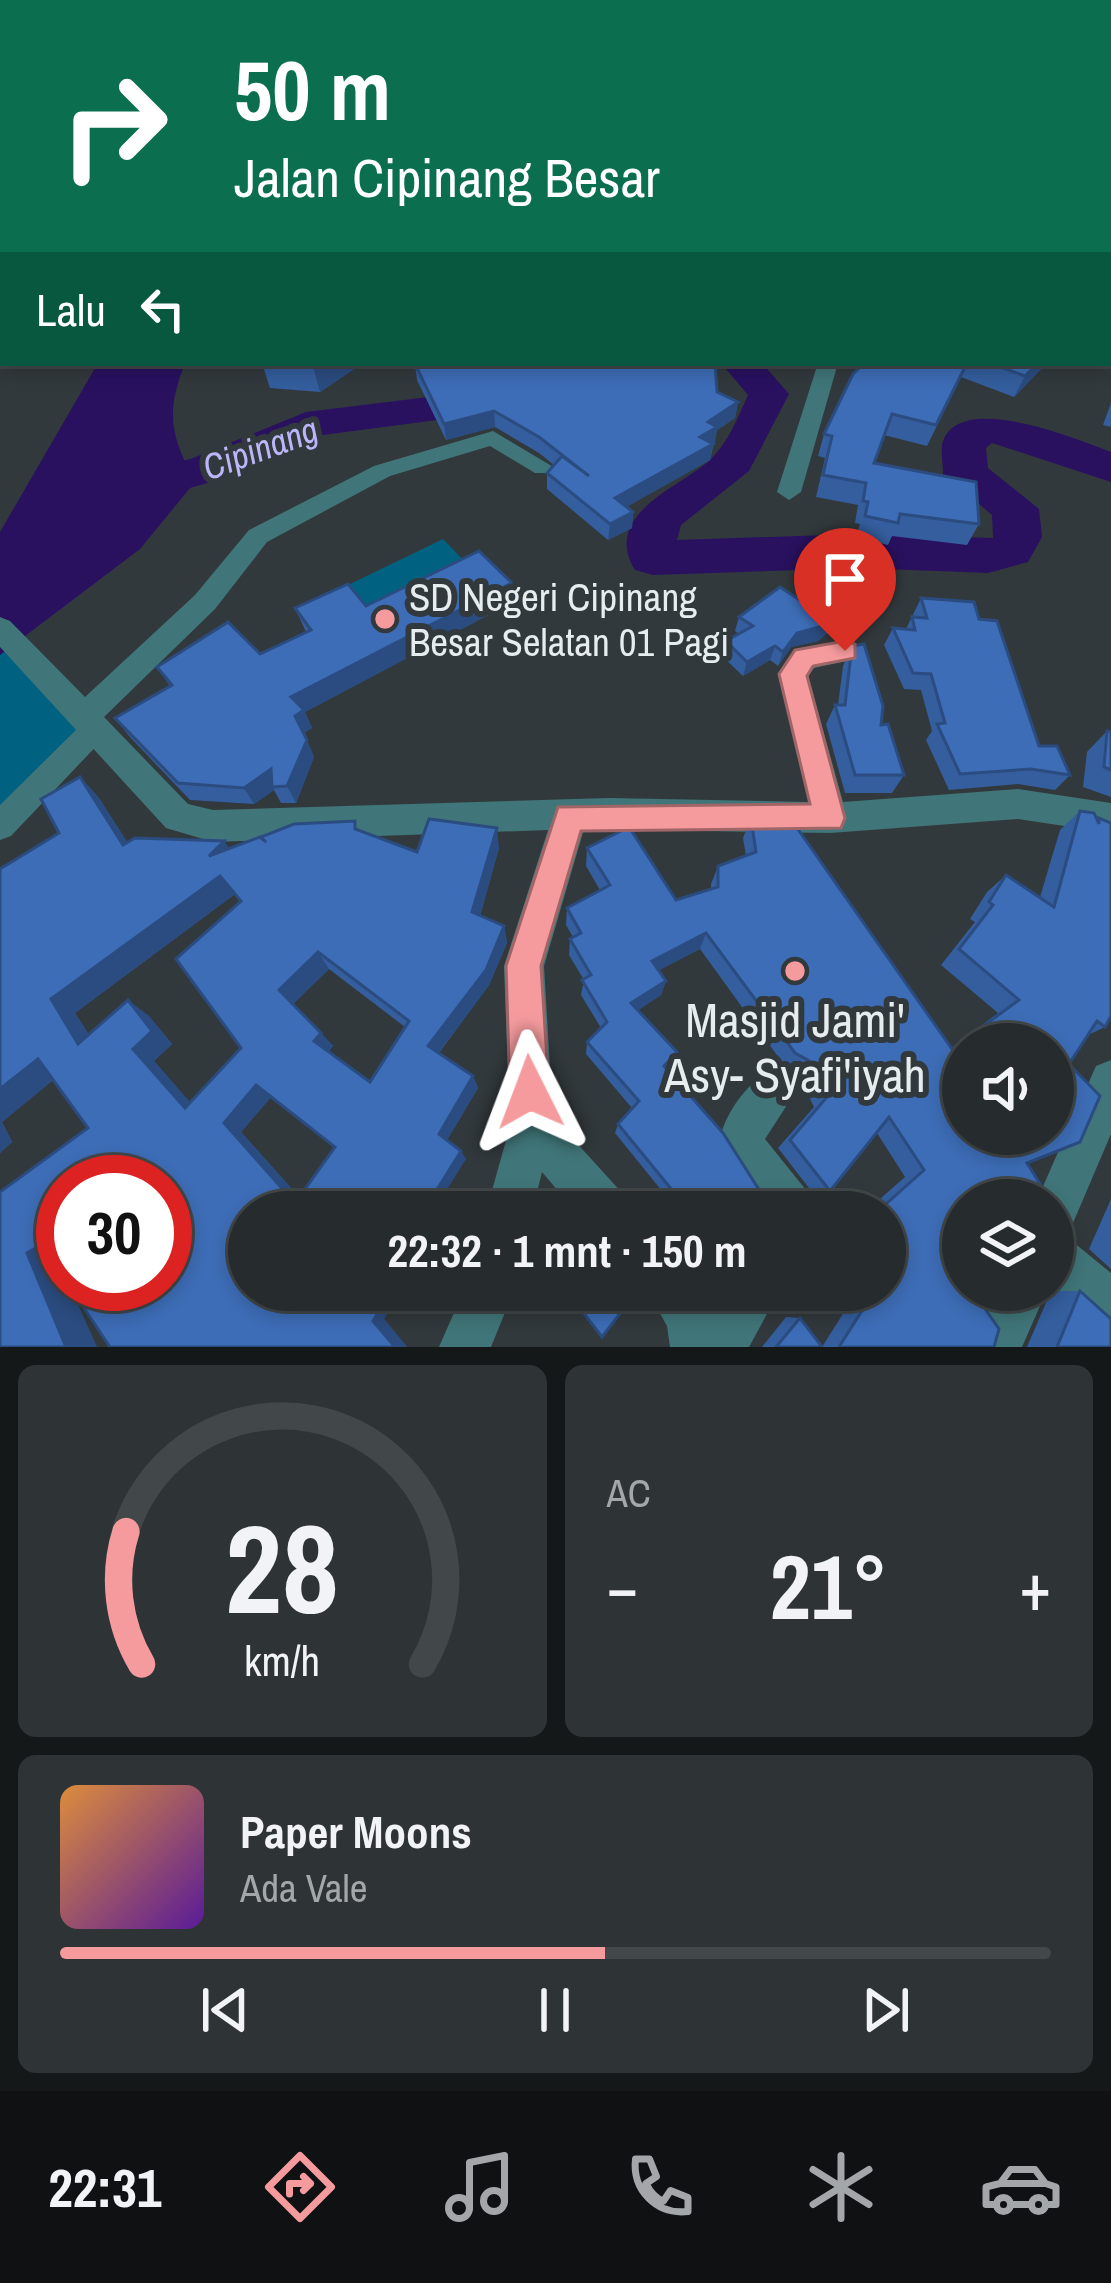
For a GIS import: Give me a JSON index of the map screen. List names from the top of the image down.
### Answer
{
  "water": ["Cipinang"],
  "places": ["SD Negeri Cipinang Besar Selatan 01 Pagi", "Masjid Jami' Asy- Syafi'iyah"],
  "page": {
    "turn": ["50 m", "Jalan Cipinang Besar"],
    "then": "Lalu",
    "limit": "30",
    "trip": "22:32 · 1 mnt · 150 m",
    "tile": "AC",
    "heat": ["−", "21°", "+"],
    "song": ["Paper Moons", "Ada Vale"],
    "tabs": "22:31",
    "gauge": ["28", "km/h"]
  }
}
